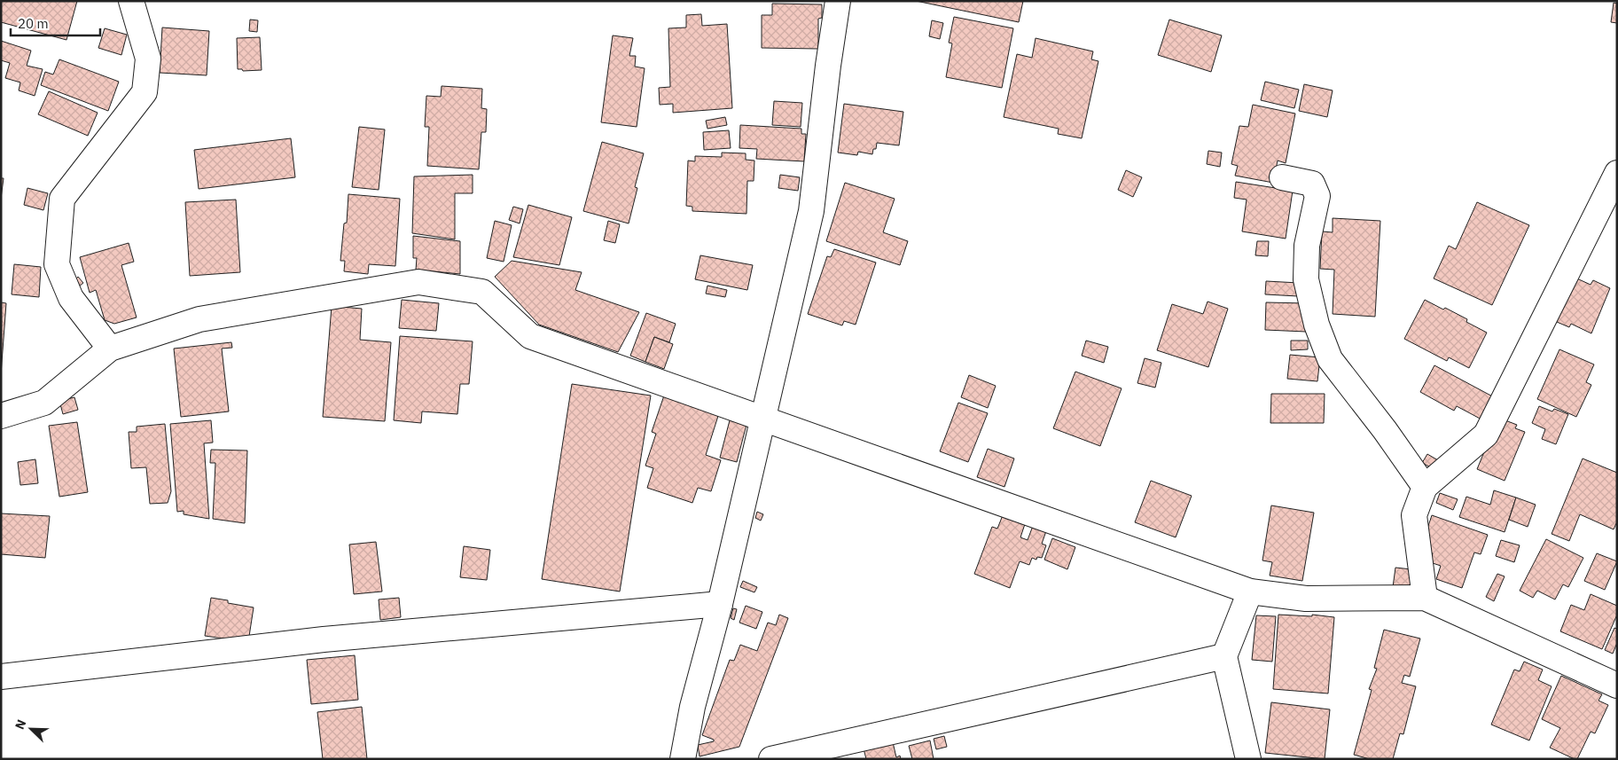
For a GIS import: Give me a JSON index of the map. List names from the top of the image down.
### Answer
{
  "scale_bar": "20 m",
  "north": "top left"
}
